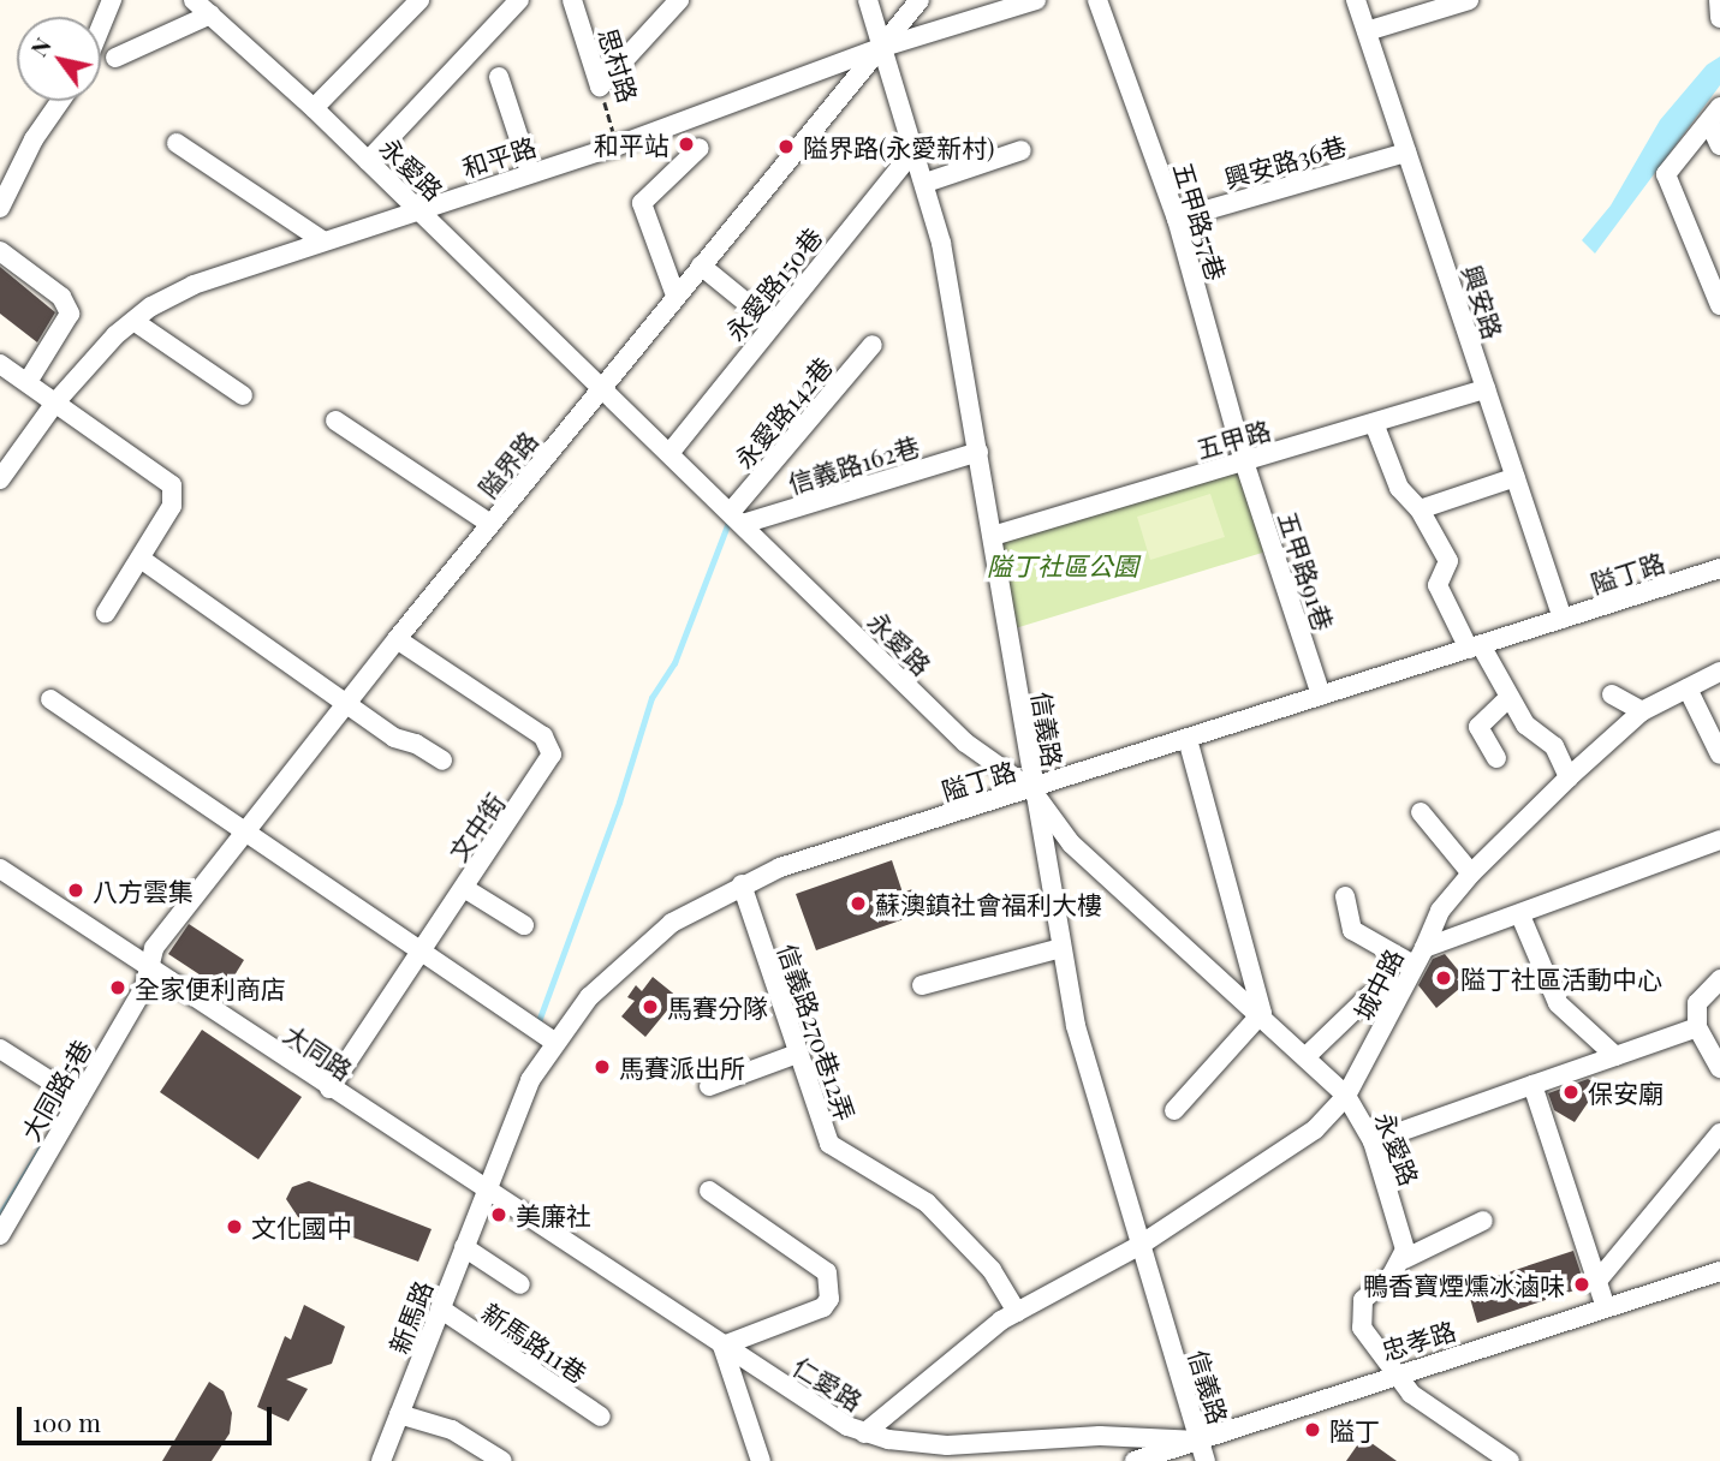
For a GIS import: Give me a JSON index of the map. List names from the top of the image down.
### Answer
{
  "streets": {
    "street": [
      "思村路",
      "和平路",
      "興安路36巷",
      "永愛路",
      "五甲路57巷",
      "永愛路150巷",
      "興安路",
      "永愛路142巷",
      "五甲路",
      "隘界路",
      "信義路162巷",
      "五甲路91巷",
      "隘丁路",
      "信義路",
      "文中街",
      "城中路",
      "信義路270巷12弄",
      "大同路",
      "大同路5巷",
      "新馬路",
      "忠孝路",
      "新馬路11巷",
      "仁愛路"
    ]
  },
  "crossings": [
    ["思村路", "和平路"],
    ["和平路", "永愛路"],
    ["和平路", "隘界路"],
    ["和平路", "信義路"],
    ["興安路36巷", "五甲路57巷"],
    ["興安路36巷", "興安路"],
    ["永愛路", "永愛路150巷"],
    ["永愛路", "永愛路142巷"],
    ["永愛路", "隘界路"],
    ["永愛路", "信義路162巷"],
    ["永愛路", "隘丁路"],
    ["永愛路", "信義路"],
    ["永愛路", "城中路"],
    ["五甲路57巷", "五甲路"],
    ["五甲路57巷", "五甲路91巷"],
    ["永愛路150巷", "信義路"],
    ["興安路", "五甲路"],
    ["興安路", "隘丁路"],
    ["永愛路142巷", "信義路162巷"],
    ["五甲路", "五甲路91巷"],
    ["五甲路", "信義路"],
    ["隘界路", "信義路"],
    ["隘界路", "文中街"],
    ["隘界路", "大同路"],
    ["隘界路", "大同路5巷"],
    ["信義路162巷", "信義路"],
    ["五甲路91巷", "隘丁路"],
    ["隘丁路", "信義路"],
    ["隘丁路", "信義路270巷12弄"],
    ["隘丁路", "大同路"],
    ["隘丁路", "新馬路"],
    ["隘丁路", "仁愛路"],
    ["信義路", "城中路"],
    ["信義路", "忠孝路"],
    ["信義路", "仁愛路"],
    ["文中街", "大同路"],
    ["城中路", "信義路270巷12弄"],
    ["城中路", "仁愛路"],
    ["大同路", "大同路5巷"],
    ["大同路", "新馬路"],
    ["大同路", "仁愛路"],
    ["新馬路", "新馬路11巷"],
    ["新馬路", "仁愛路"],
    ["忠孝路", "仁愛路"]
  ],
  "parks": ["隘丁社區公園"],
  "places": [
    "和平站",
    "隘界路(永愛新村)",
    "八方雲集",
    "蘇澳鎮社會福利大樓",
    "隘丁社區活動中心",
    "全家便利商店",
    "馬賽分隊",
    "馬賽派出所",
    "保安廟",
    "美廉社",
    "文化國中",
    "鴨香寶煙燻冰滷味",
    "隘丁"
  ],
  "scale_bar": "100 m",
  "north": "top left"
}
